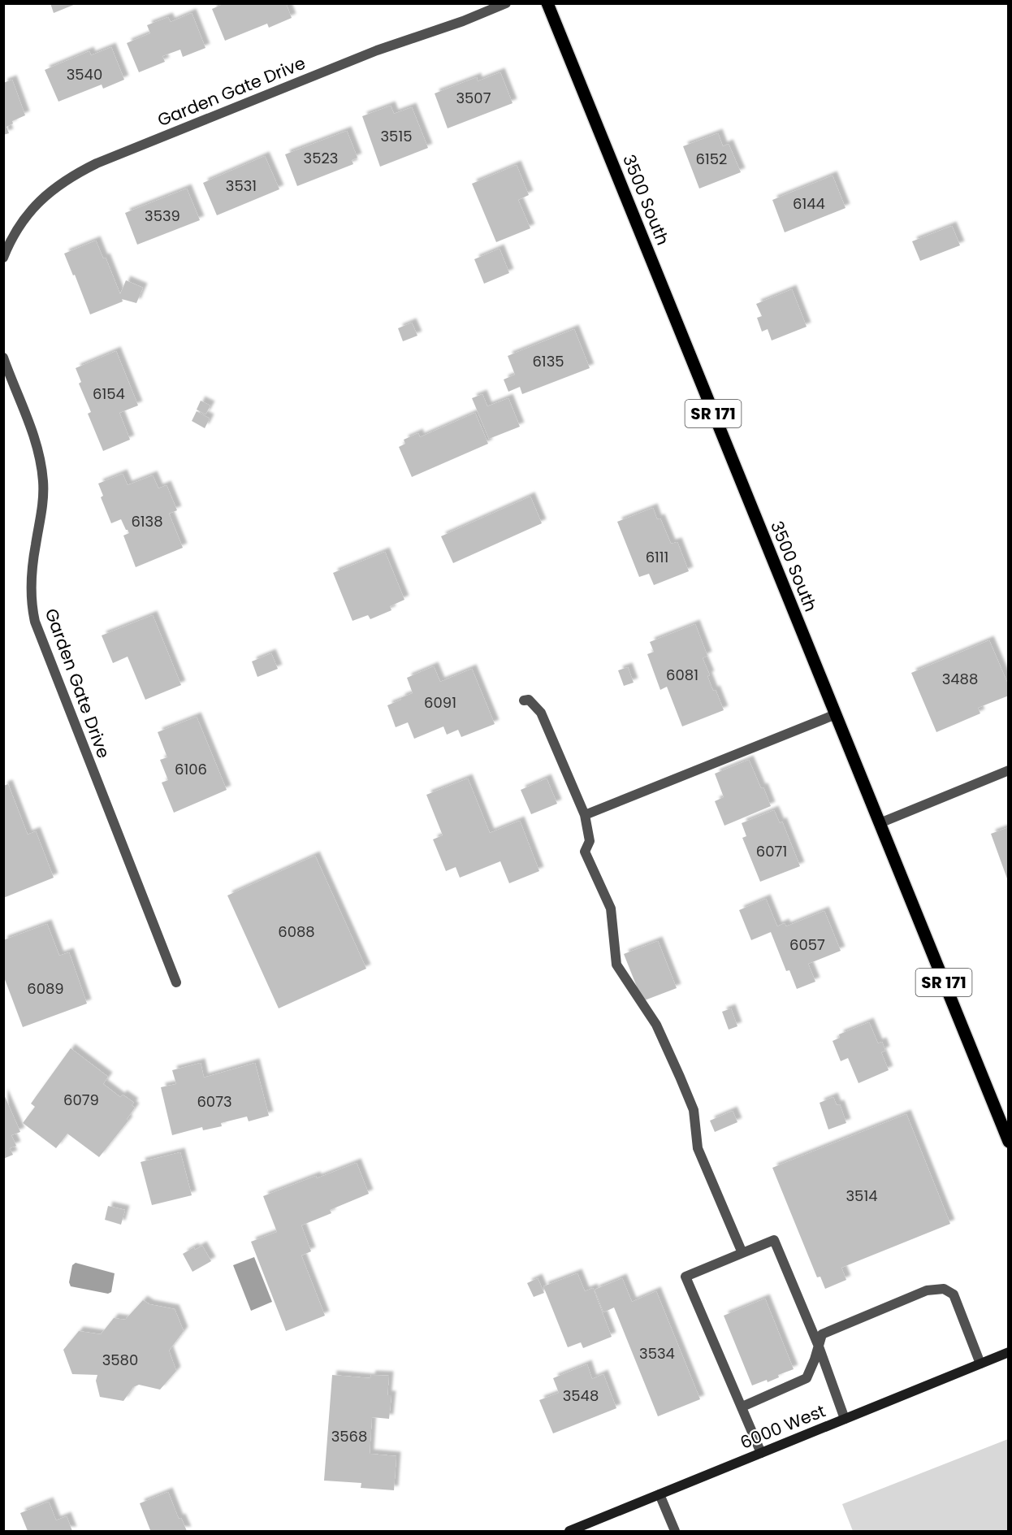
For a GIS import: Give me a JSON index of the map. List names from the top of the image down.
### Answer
{
  "streets": {
    "main road": ["3500 South", "SR 171"],
    "street": ["Garden Gate Drive", "6000 West"]
  },
  "house_numbers": [
    "3540",
    "3507",
    "3515",
    "3523",
    "6152",
    "3531",
    "6144",
    "3539",
    "6135",
    "6154",
    "6138",
    "6111",
    "6081",
    "3488",
    "6091",
    "6106",
    "6071",
    "6088",
    "6057",
    "6089",
    "6079",
    "6073",
    "3514",
    "3534",
    "3580",
    "3548",
    "3568"
  ]
}
